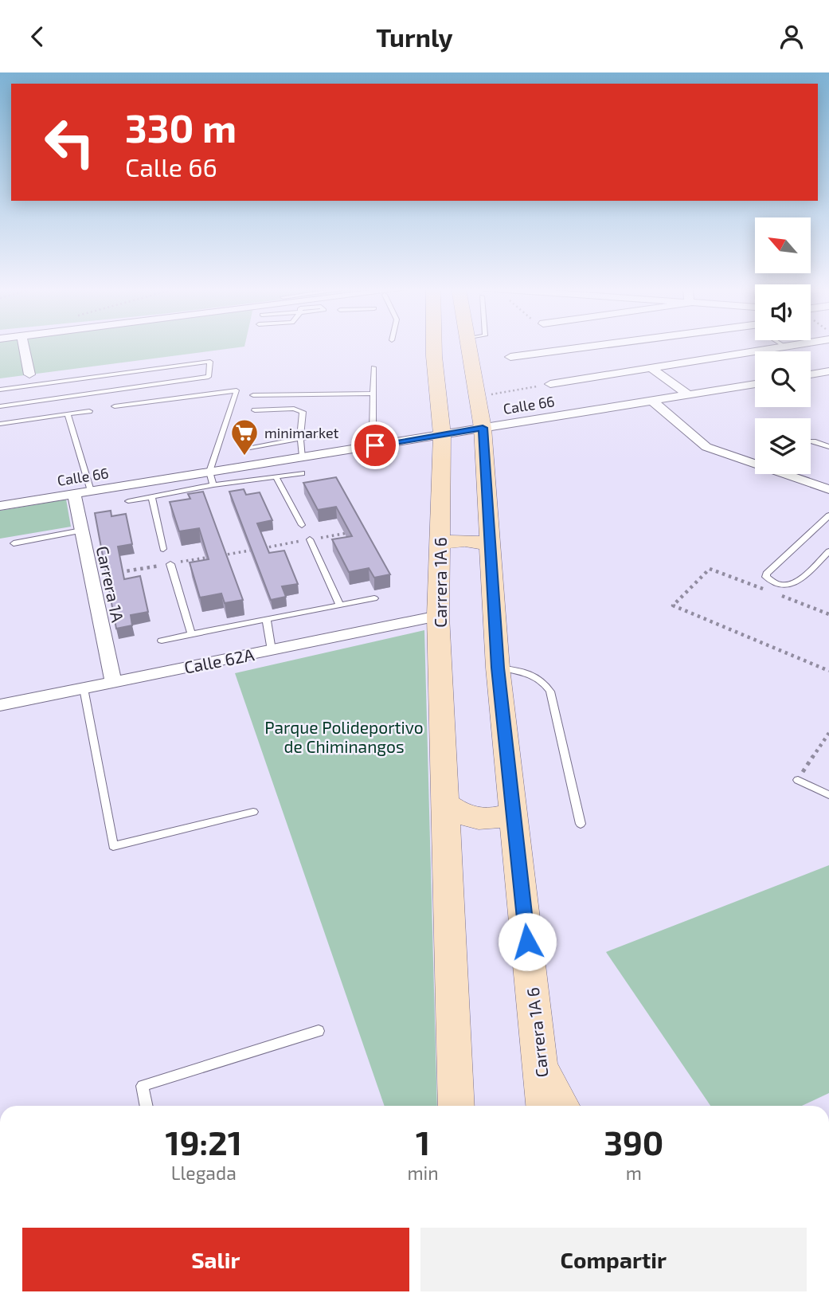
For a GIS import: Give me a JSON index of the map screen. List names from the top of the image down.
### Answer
{
  "streets": {
    "street": [
      "Calle 66",
      "Carrera 1A 6",
      "Carrera 1A",
      "Calle 62A"
    ]
  },
  "crossings": [
    ["Calle 66", "Carrera 1A 6"],
    ["Calle 66", "Carrera 1A"],
    ["Carrera 1A 6", "Calle 62A"],
    ["Carrera 1A", "Calle 62A"]
  ],
  "parks": ["Parque Polideportivo de Chiminangos"],
  "places": {
    "supermarket": ["minimarket"]
  },
  "north": "top left",
  "page": {
    "header": "Turnly",
    "turn": ["330 m", "Calle 66"],
    "eta": [
      "19:21",
      "Llegada",
      "1",
      "min",
      "390",
      "m"
    ],
    "buttons": ["Salir", "Compartir"]
  }
}
